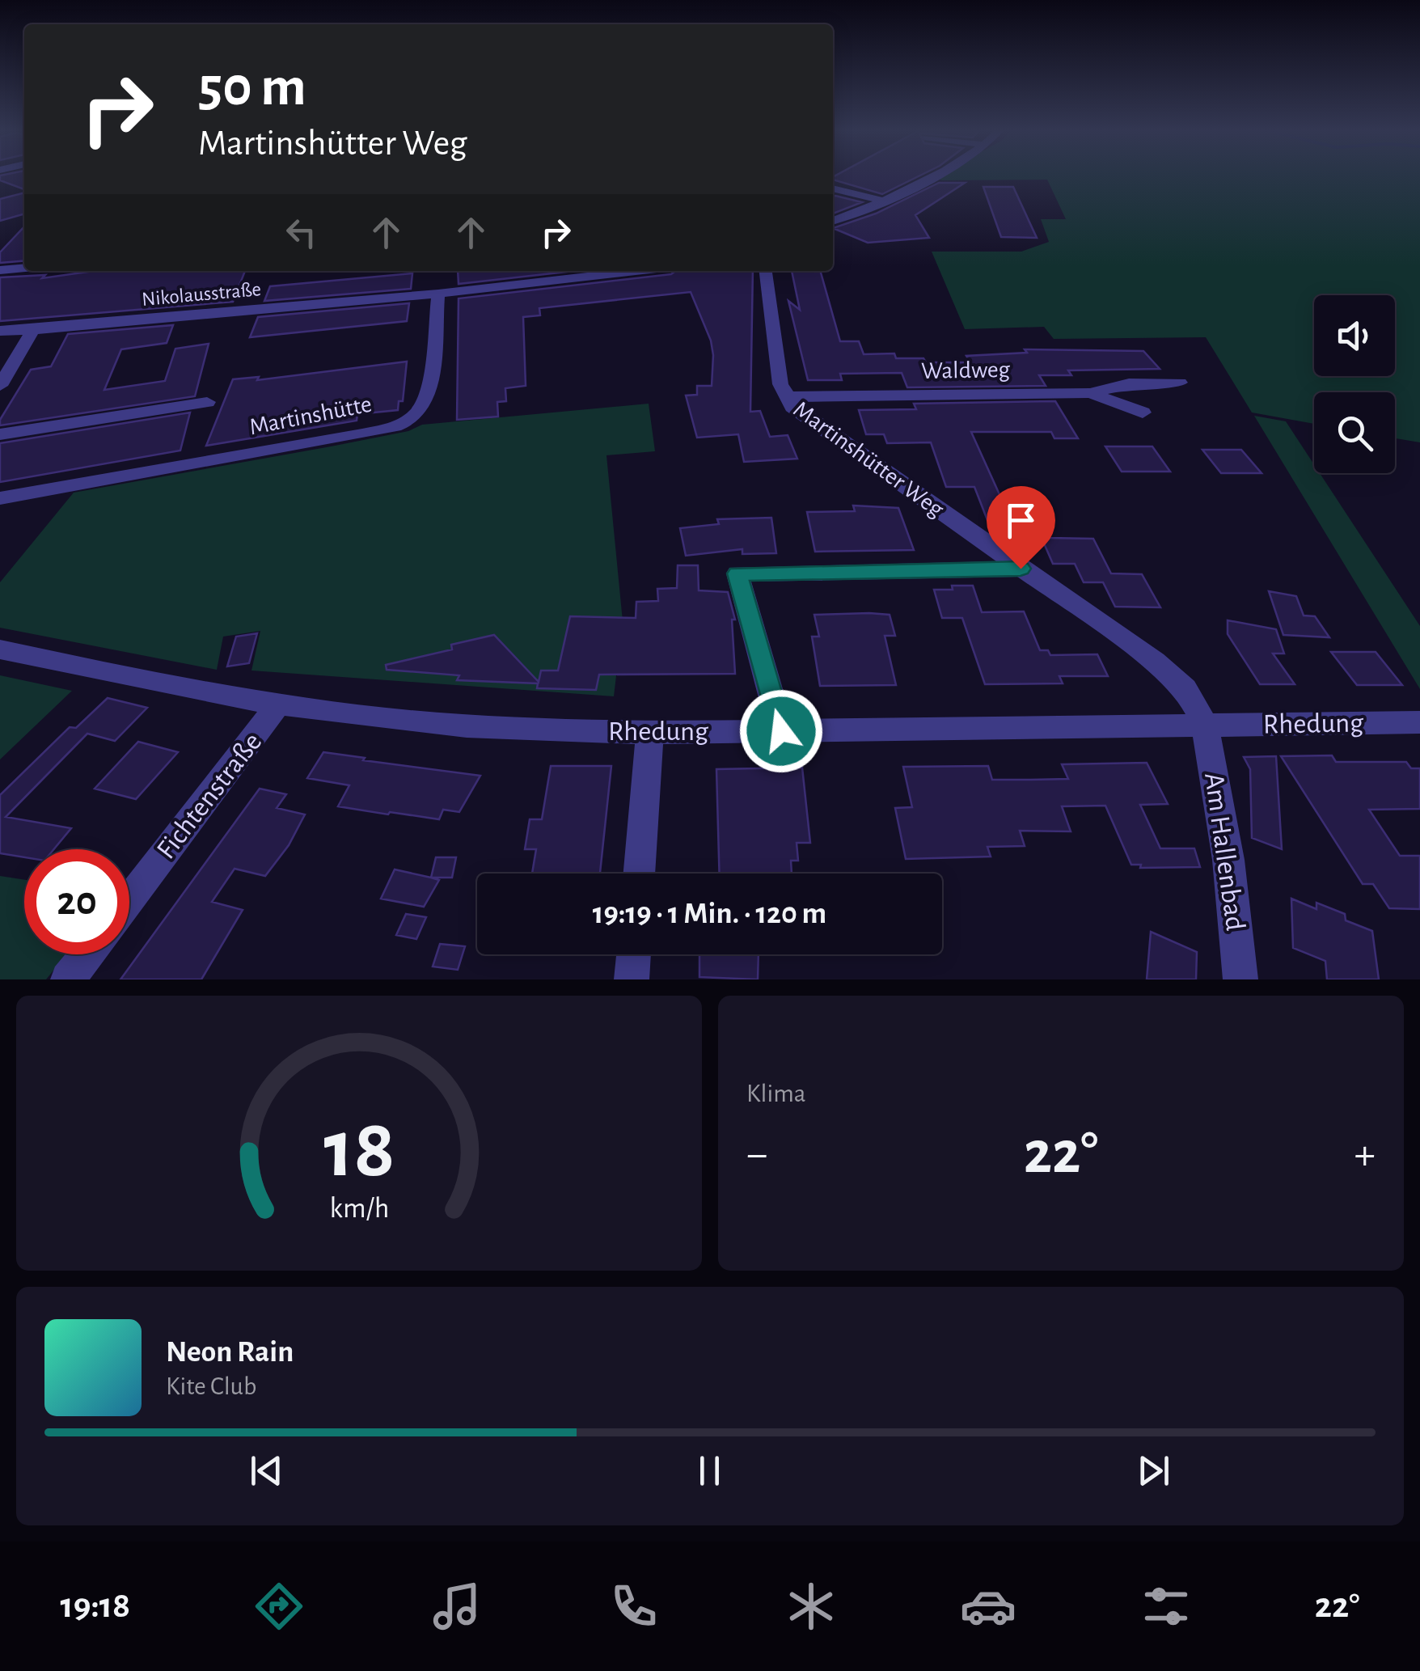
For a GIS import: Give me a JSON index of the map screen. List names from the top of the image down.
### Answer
{
  "streets": {
    "street": [
      "Nikolausstraße",
      "Waldweg",
      "Martinshütte",
      "Martinshütter Weg",
      "Rhedung",
      "Fichtenstraße",
      "Am Hallenbad"
    ]
  },
  "crossings": [
    ["Nikolausstraße", "Martinshütte"],
    ["Waldweg", "Martinshütter Weg"],
    ["Martinshütter Weg", "Rhedung"],
    ["Martinshütter Weg", "Am Hallenbad"],
    ["Rhedung", "Fichtenstraße"],
    ["Rhedung", "Am Hallenbad"]
  ],
  "page": {
    "turn": ["50 m", "Martinshütter Weg"],
    "limit": "20",
    "trip": "19:19 · 1 Min. · 120 m",
    "tile": "Klima",
    "heat": ["−", "22°", "+"],
    "song": ["Neon Rain", "Kite Club"],
    "tabs": ["19:18", "22°"],
    "gauge": ["18", "km/h"]
  }
}
